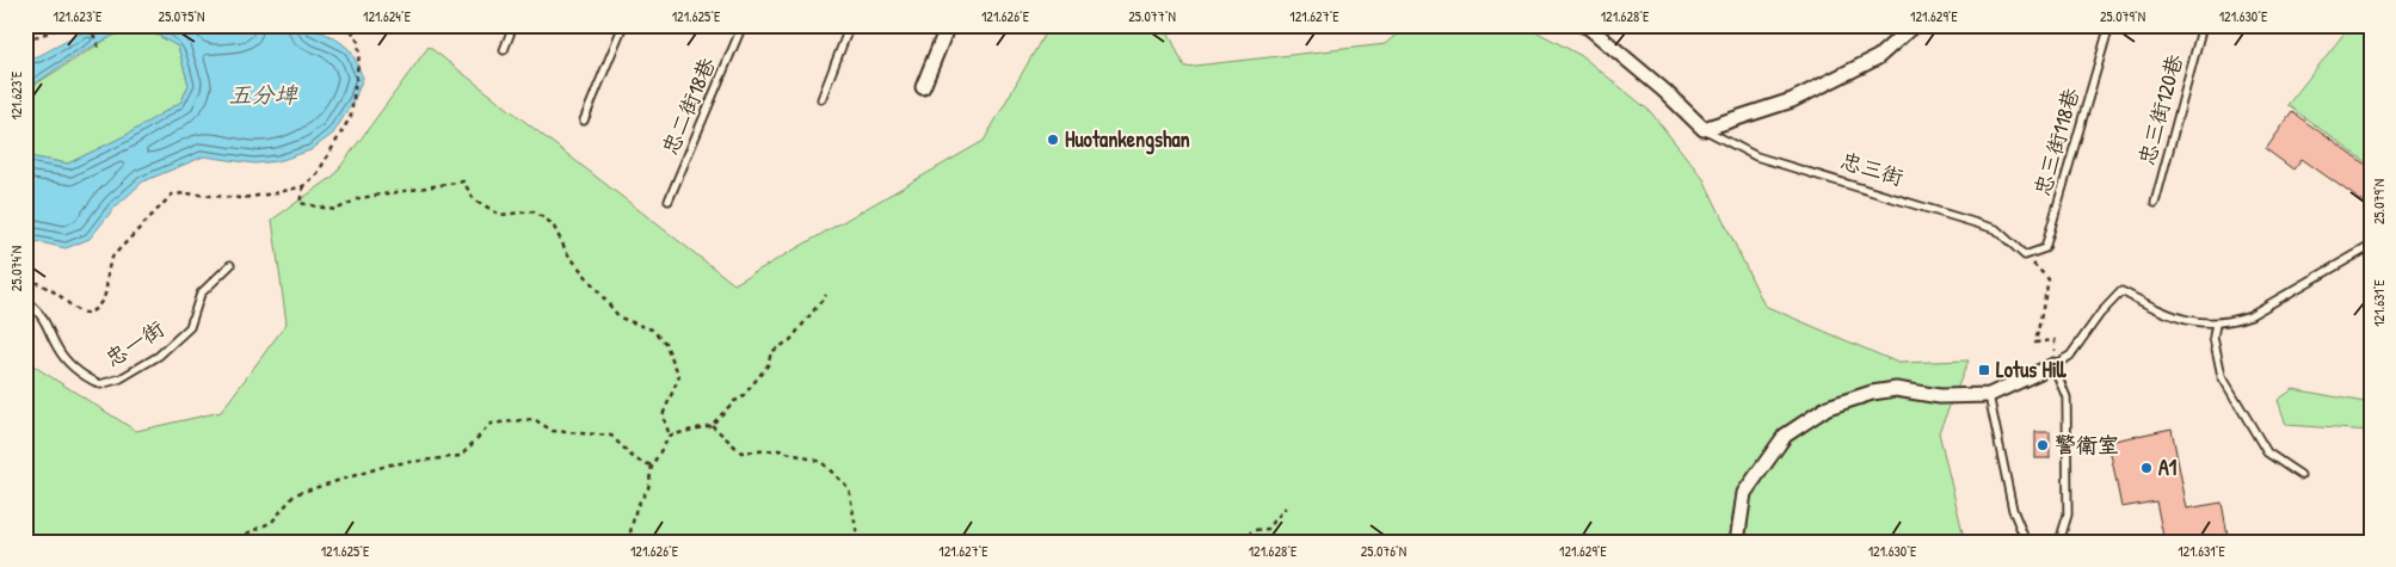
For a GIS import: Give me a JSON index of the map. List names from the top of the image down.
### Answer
{
  "streets": {
    "street": ["忠三街"],
    "lane": [
      "忠二街18巷",
      "忠三街120巷",
      "忠三街118巷",
      "忠一街"
    ]
  },
  "crossings": [
    ["忠三街118巷", "忠三街"]
  ],
  "water": ["五分埤"],
  "places": {
    "other": ["Huotankengshan", "警衛室", "A1"],
    "transit": ["Lotus Hill"]
  },
  "coordinates": [
    "121.623°E",
    "25.075°N",
    "121.624°E",
    "121.625°E",
    "121.626°E",
    "25.077°N",
    "121.627°E",
    "121.628°E",
    "121.629°E",
    "25.079°N",
    "121.630°E",
    "25.074°N",
    "121.631°E",
    "25.076°N"
  ]
}
